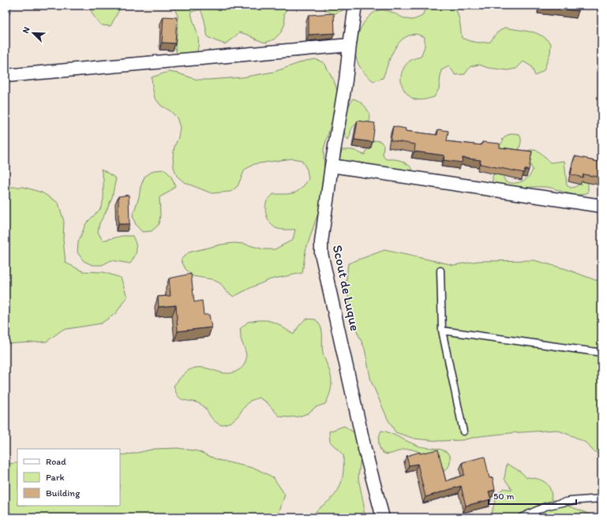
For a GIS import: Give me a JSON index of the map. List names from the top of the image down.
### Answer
{
  "streets": {
    "street": ["Scout de Luque"]
  },
  "legend": ["Road", "Park", "Building"],
  "scale_bar": "50 m",
  "north": "top left"
}
